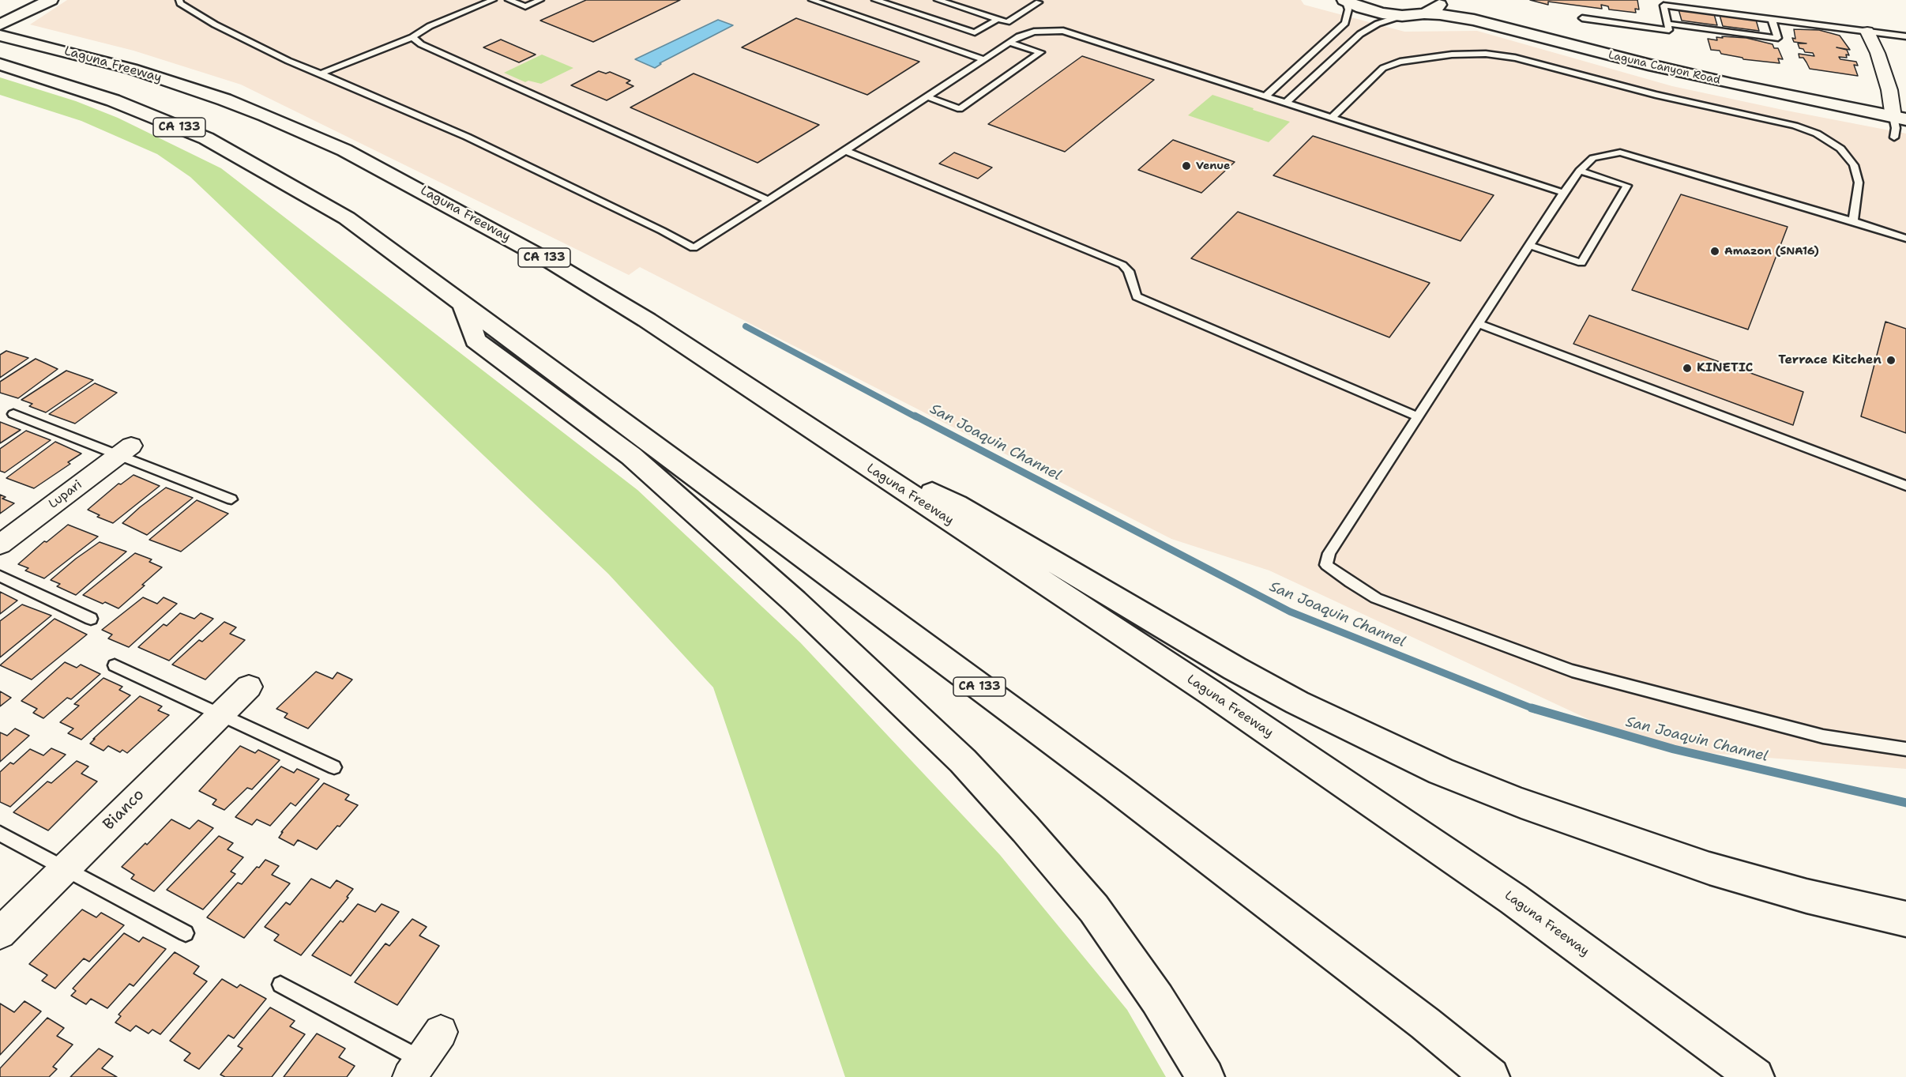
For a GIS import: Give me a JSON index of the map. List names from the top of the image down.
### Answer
{
  "streets": {
    "main road": ["Laguna Freeway", "Laguna Canyon Road", "CA 133"],
    "street": ["Lupari", "Bianco"]
  },
  "water": ["San Joaquin Channel"],
  "places": [
    "Venue",
    "Amazon (SNA16)",
    "Terrace Kitchen",
    "KINETIC"
  ]
}
